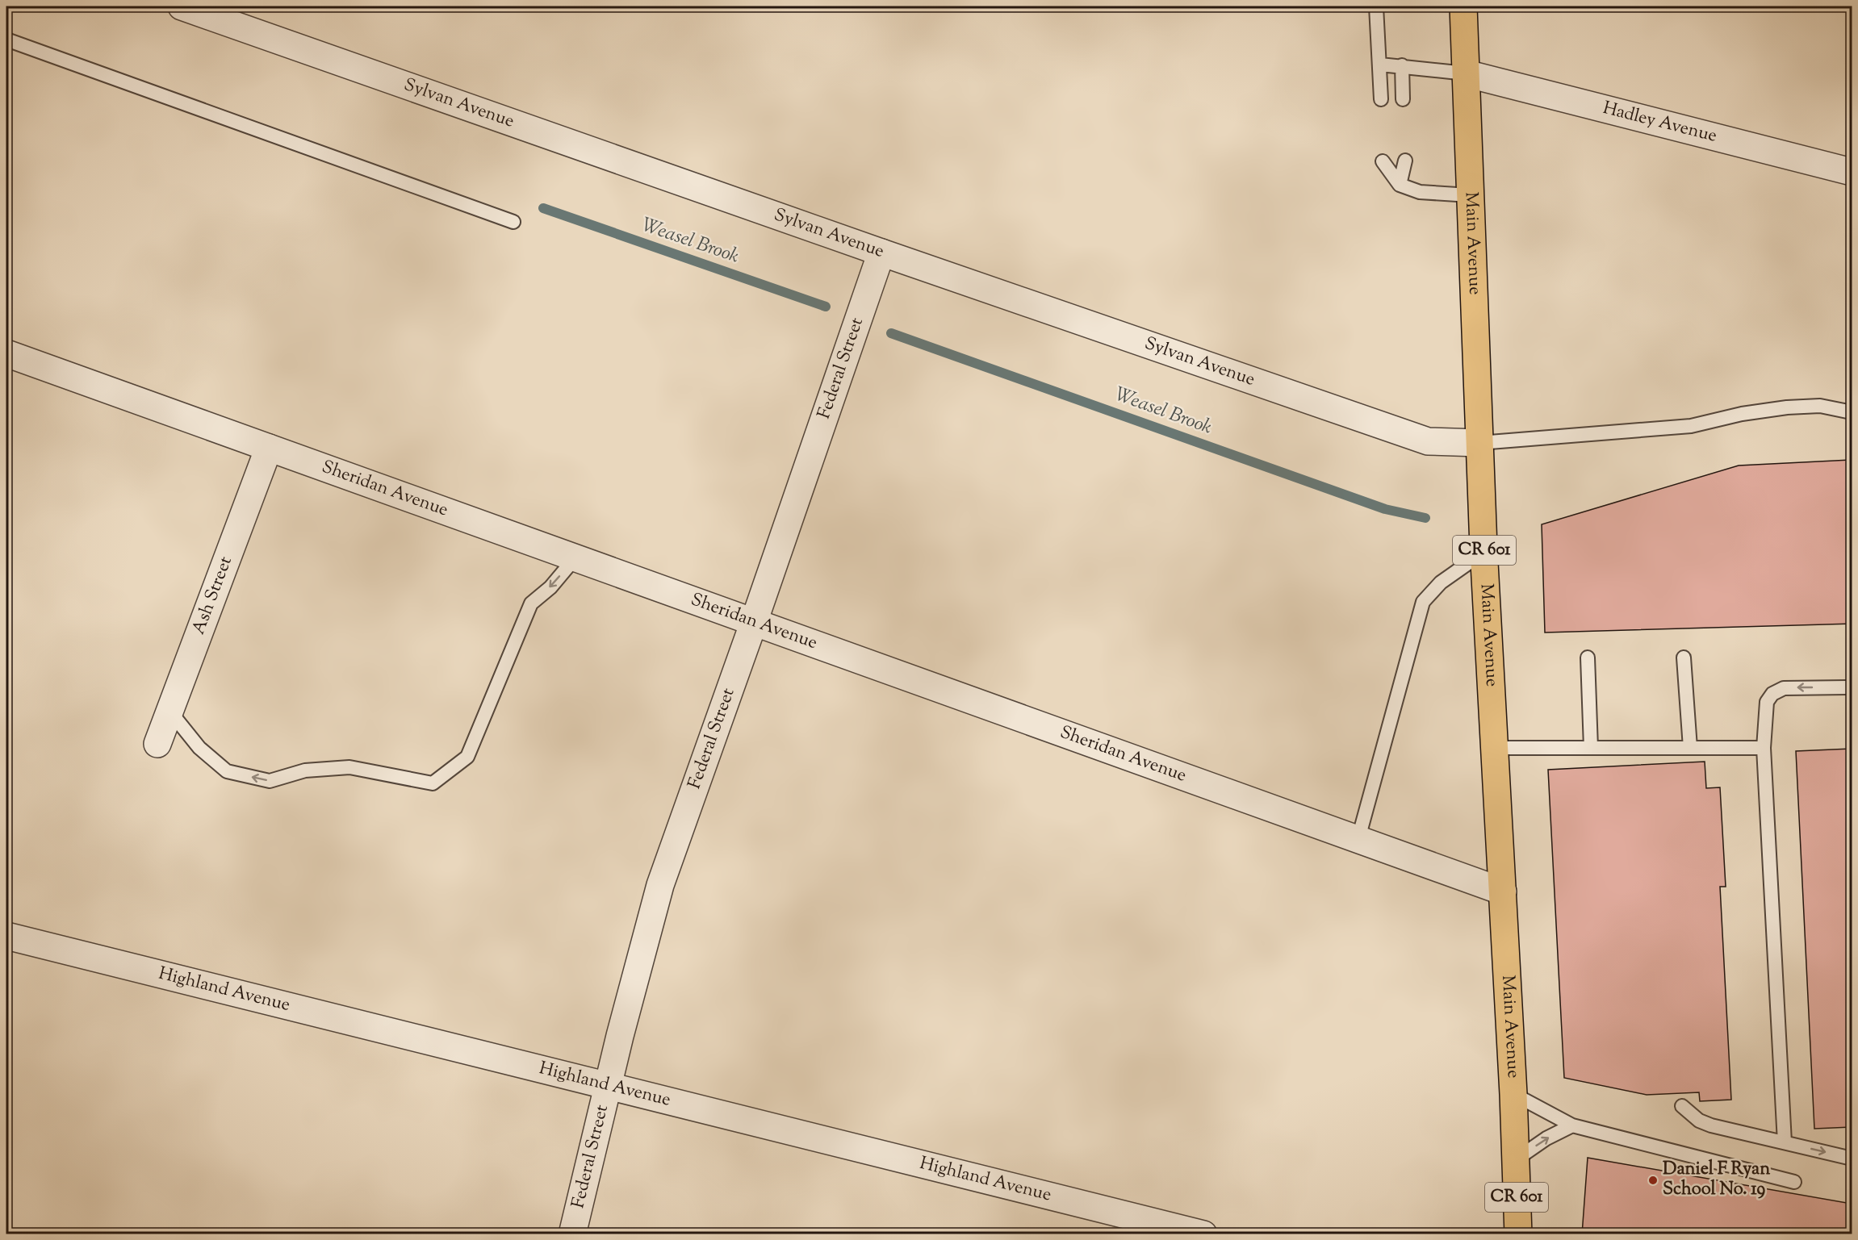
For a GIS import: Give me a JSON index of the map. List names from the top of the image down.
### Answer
{
  "streets": {
    "main road": ["Main Avenue", "CR 601"],
    "street": [
      "Sylvan Avenue",
      "Hadley Avenue",
      "Federal Street",
      "Sheridan Avenue",
      "Ash Street",
      "Highland Avenue"
    ]
  },
  "crossings": [
    ["Sylvan Avenue", "Main Avenue"],
    ["Sylvan Avenue", "Federal Street"],
    ["Hadley Avenue", "Main Avenue"],
    ["Main Avenue", "Sheridan Avenue"],
    ["Federal Street", "Sheridan Avenue"],
    ["Federal Street", "Highland Avenue"],
    ["Sheridan Avenue", "Ash Street"]
  ],
  "water": ["Weasel Brook"],
  "places": ["Daniel F Ryan School No. 19"]
}
